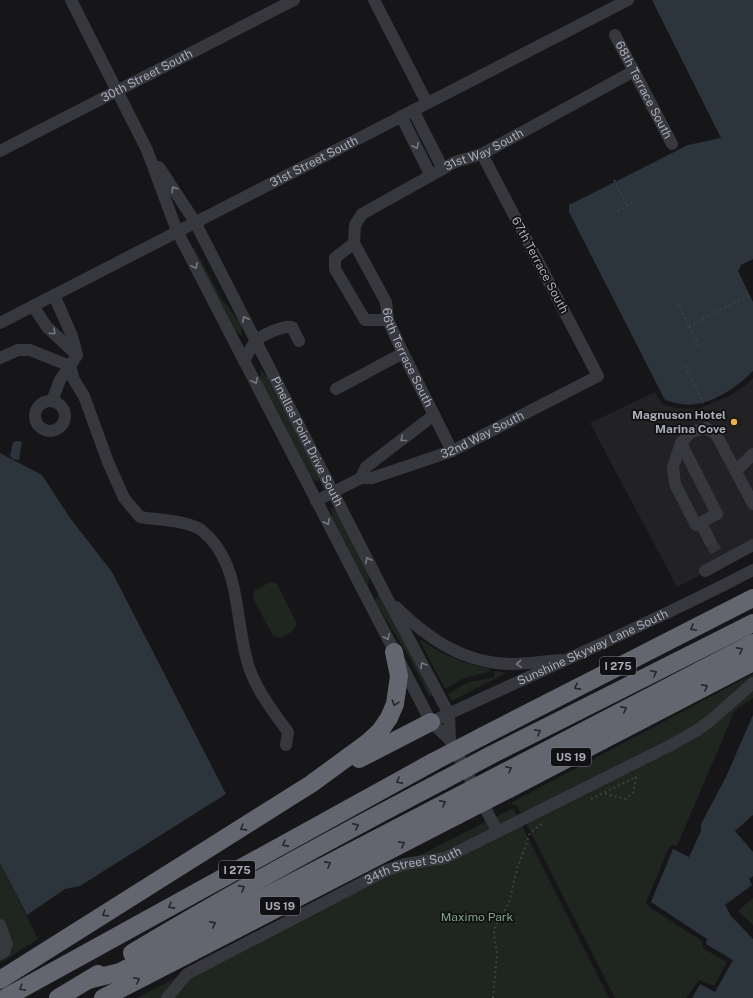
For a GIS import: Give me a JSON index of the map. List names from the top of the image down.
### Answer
{
  "streets": {
    "highway": ["I 275", "US 19"],
    "street": [
      "30th Street South",
      "68th Terrace South",
      "31st Way South",
      "31st Street South",
      "67th Terrace South",
      "66th Terrace South",
      "32nd Way South",
      "Pinellas Point Drive South",
      "Sunshine Skyway Lane South",
      "34th Street South"
    ]
  },
  "crossings": [
    ["30th Street South", "Pinellas Point Drive South"],
    ["68th Terrace South", "31st Way South"],
    ["31st Way South", "67th Terrace South"],
    ["31st Way South", "66th Terrace South"],
    ["31st Street South", "Pinellas Point Drive South"],
    ["67th Terrace South", "32nd Way South"],
    ["66th Terrace South", "32nd Way South"],
    ["32nd Way South", "Pinellas Point Drive South"],
    ["Pinellas Point Drive South", "Sunshine Skyway Lane South"],
    ["Pinellas Point Drive South", "34th Street South"]
  ],
  "parks": ["Maximo Park"],
  "places": ["Magnuson Hotel Marina Cove"]
}
